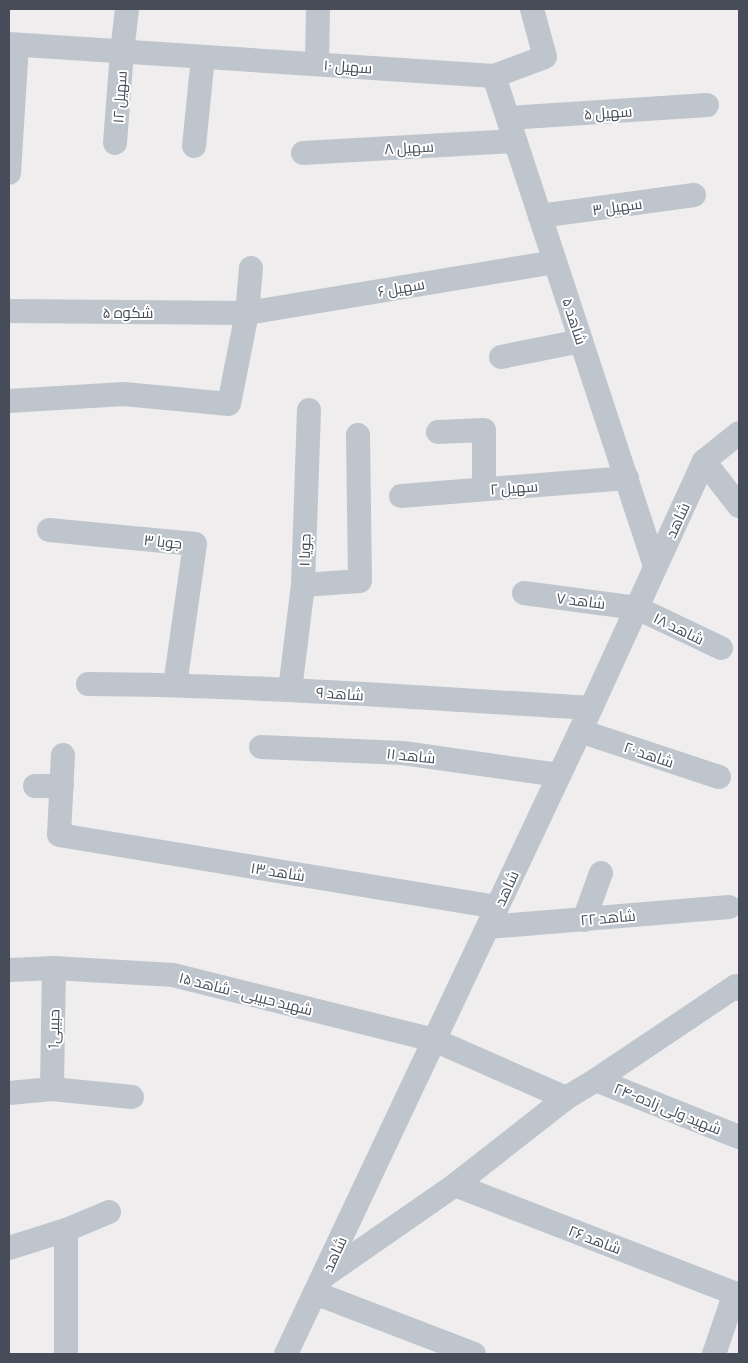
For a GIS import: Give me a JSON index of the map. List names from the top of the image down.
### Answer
{
  "streets": {
    "street": [
      "سهیل ۱۰",
      "سهیل ۱۲",
      "سهیل ۵",
      "سهیل ۸",
      "سهیل ۳",
      "سهیل ۶",
      "شکوه ۵",
      "شاهد ۵",
      "سهیل ۲",
      "شاهد",
      "جویا ۳",
      "جویا ۱",
      "شاهد ۷",
      "شاهد ۱۸",
      "شاهد ۹",
      "شاهد ۲۰",
      "شاهد ۱۱",
      "شاهد ۱۳",
      "شاهد ۲۲",
      "شهید حبیبی - شاهد ۱۵",
      "حبیبی1",
      "شهید ولی زاده-۲۴",
      "شاهد ۲۶"
    ]
  },
  "crossings": [
    ["سهیل ۱۰", "سهیل ۱۲"],
    ["سهیل ۱۰", "شاهد ۵"],
    ["سهیل ۵", "شاهد ۵"],
    ["سهیل ۸", "شاهد ۵"],
    ["سهیل ۳", "شاهد ۵"],
    ["سهیل ۶", "شکوه ۵"],
    ["سهیل ۶", "شاهد ۵"],
    ["شاهد ۵", "سهیل ۲"],
    ["شاهد ۵", "شاهد"],
    ["شاهد", "شاهد ۷"],
    ["شاهد", "شاهد ۱۸"],
    ["شاهد", "شاهد ۹"],
    ["شاهد", "شاهد ۲۰"],
    ["شاهد", "شاهد ۱۱"],
    ["شاهد", "شاهد ۱۳"],
    ["شاهد", "شاهد ۲۲"],
    ["شاهد", "شهید حبیبی - شاهد ۱۵"],
    ["جویا ۳", "شاهد ۹"],
    ["جویا ۱", "شاهد ۹"],
    ["شاهد ۷", "شاهد ۱۸"],
    ["شاهد ۱۳", "شاهد ۲۲"],
    ["شهید حبیبی - شاهد ۱۵", "حبیبی1"]
  ]
}
